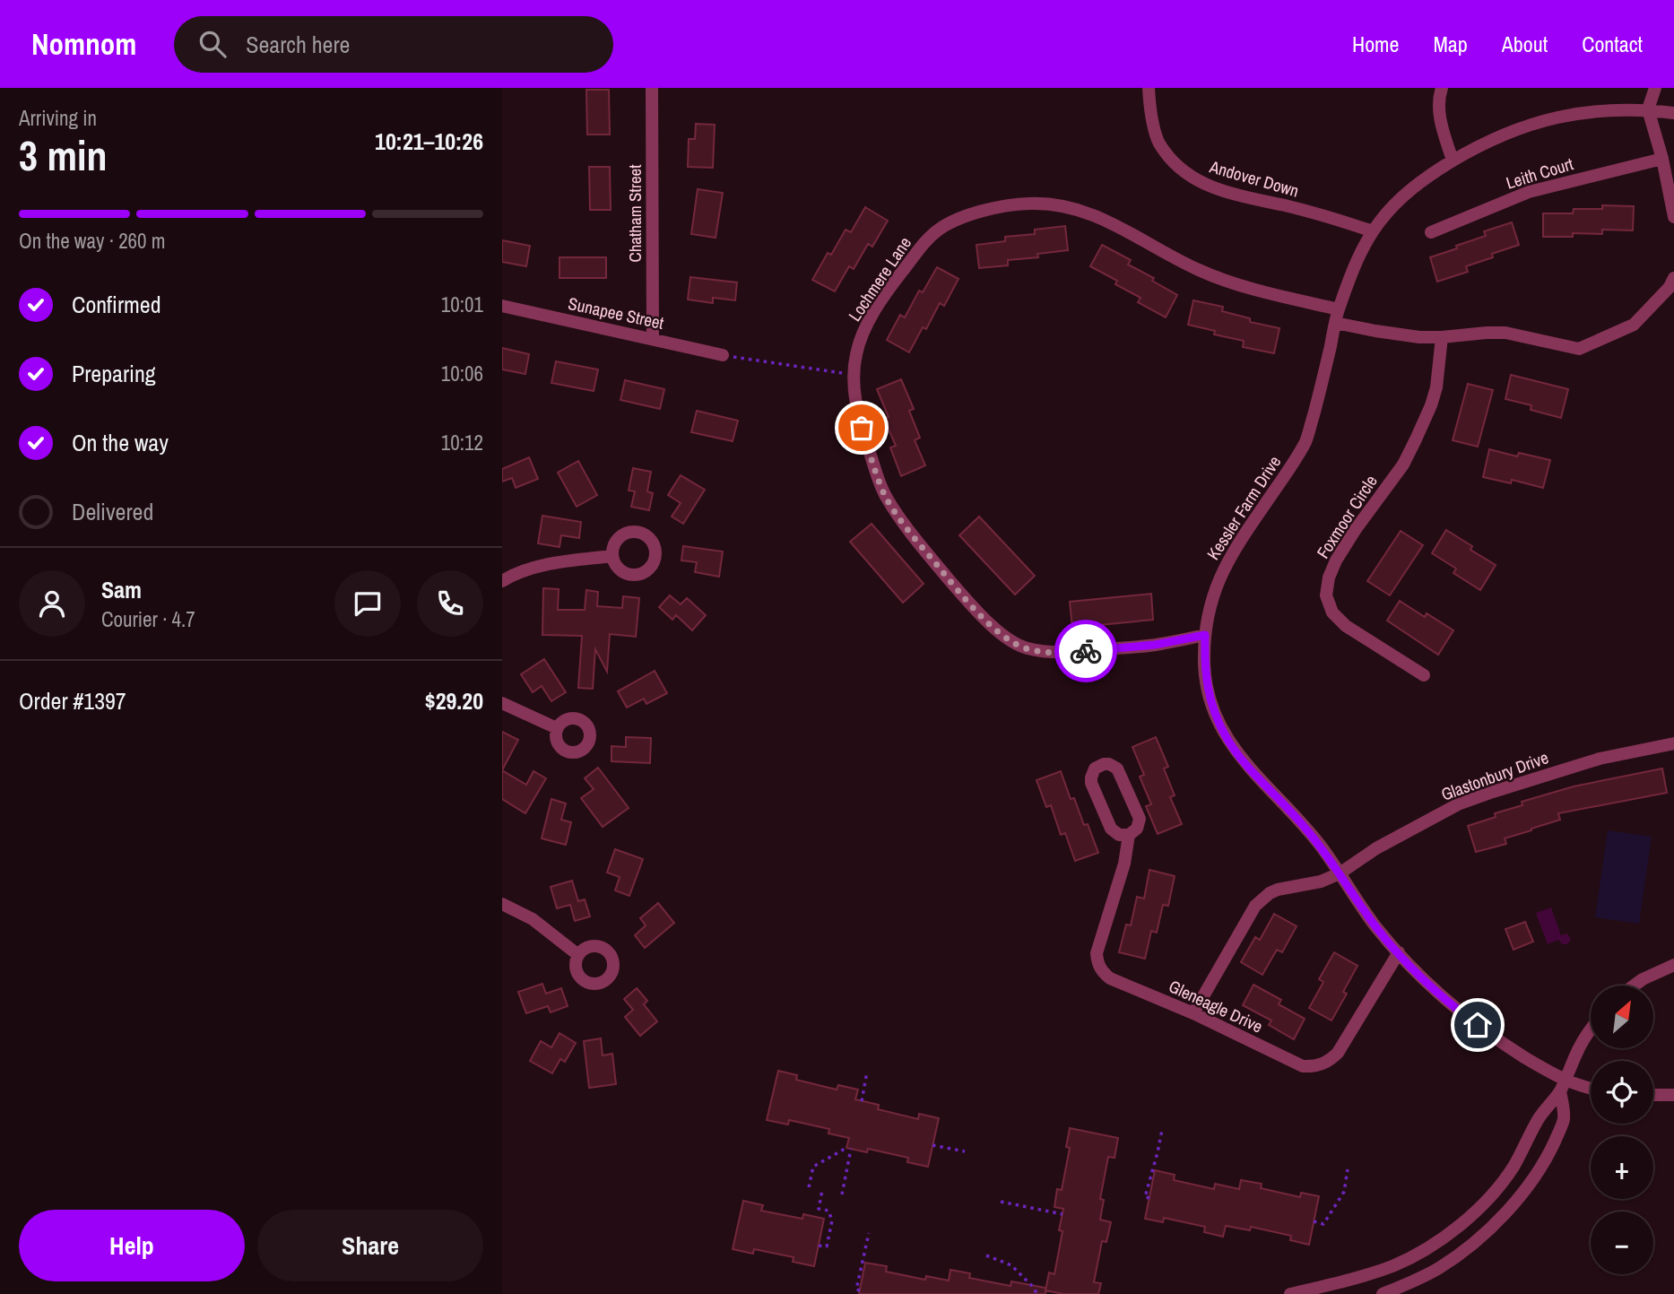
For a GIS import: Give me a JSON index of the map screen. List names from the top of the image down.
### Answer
{
  "streets": {
    "street": [
      "Leith Court",
      "Andover Down",
      "Chatham Street",
      "Lochmere Lane",
      "Sunapee Street",
      "Kessler Farm Drive",
      "Foxmoor Circle",
      "Glastonbury Drive",
      "Gleneagle Drive"
    ]
  },
  "crossings": [
    ["Andover Down", "Kessler Farm Drive"],
    ["Chatham Street", "Sunapee Street"],
    ["Lochmere Lane", "Kessler Farm Drive"],
    ["Kessler Farm Drive", "Glastonbury Drive"],
    ["Kessler Farm Drive", "Gleneagle Drive"],
    ["Glastonbury Drive", "Gleneagle Drive"]
  ],
  "north": "top right",
  "page": {
    "header": "Nomnom",
    "search": "Search here",
    "nav": [
      "Home",
      "Map",
      "About",
      "Contact"
    ],
    "heading": ["3 min", "Arriving in", "10:21–10:26"],
    "panel": [
      "Sam",
      "Courier · 4.7",
      "Order #1397",
      "$29.20"
    ],
    "bar": "On the way · 260 m",
    "list": [
      ["Confirmed", "10:01"],
      ["Preparing", "10:06"],
      ["On the way", "10:12"],
      "Delivered"
    ],
    "map_buttons": ["+", "−"],
    "buttons": ["Help", "Share"]
  }
}
